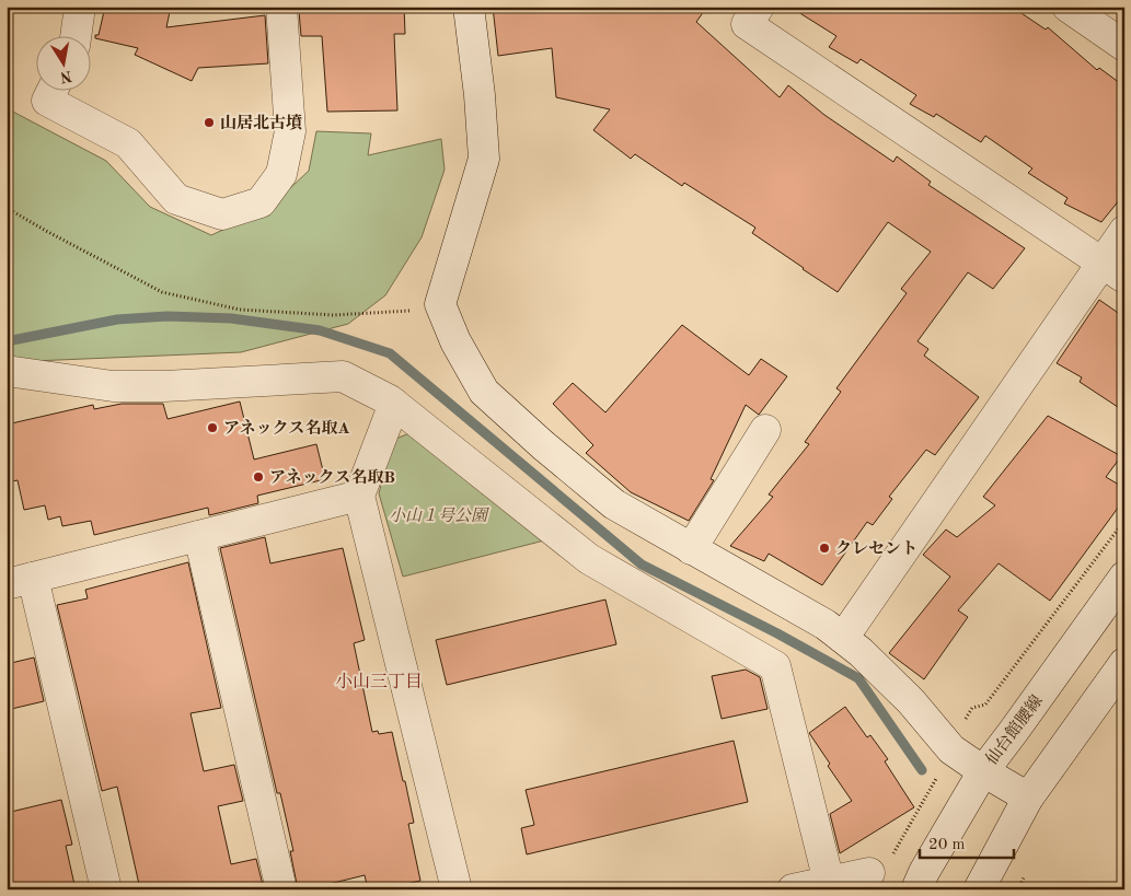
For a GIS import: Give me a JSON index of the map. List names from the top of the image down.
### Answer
{
  "streets": {
    "street": ["仙台館腰線"]
  },
  "districts": ["小山三丁目"],
  "parks": ["小山１号公園"],
  "places": [
    "山居北古墳",
    "アネックス名取A",
    "アネックス名取B",
    "クレセント"
  ],
  "scale_bar": "20 m",
  "north": "bottom"
}
